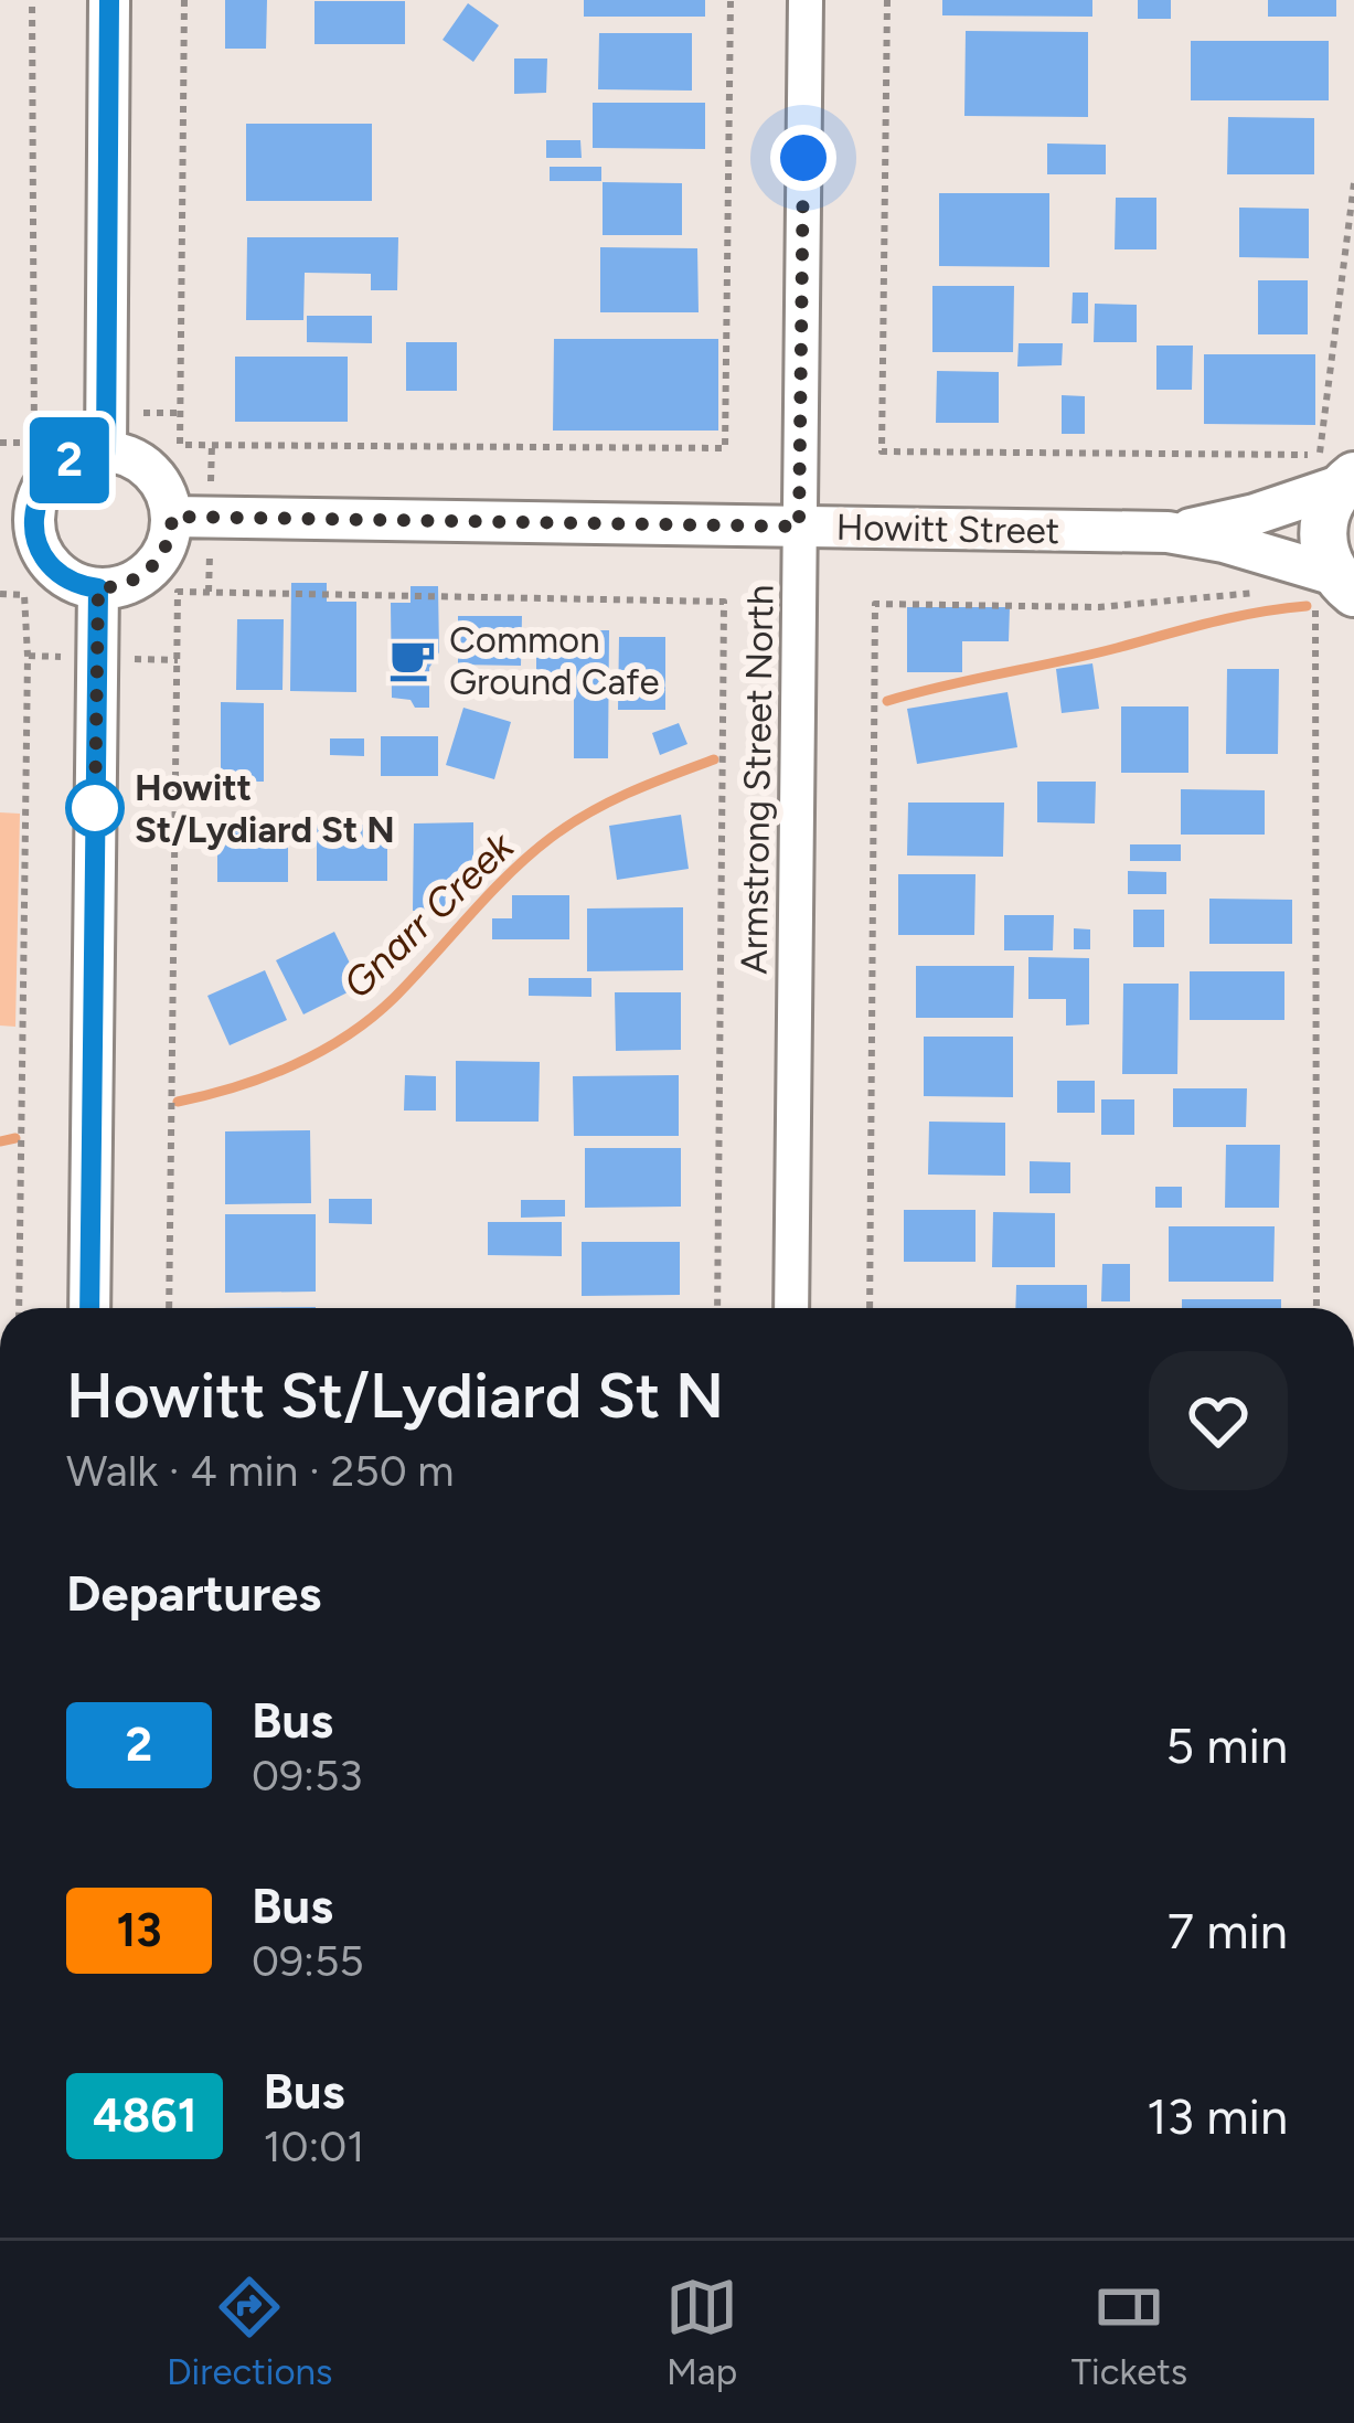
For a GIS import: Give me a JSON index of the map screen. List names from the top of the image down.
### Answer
{
  "streets": {
    "street": ["Howitt Street", "Armstrong Street North"]
  },
  "crossings": [
    ["Howitt Street", "Armstrong Street North"]
  ],
  "water": ["Gnarr Creek"],
  "places": {
    "cafe": ["Common Ground Cafe"],
    "other": ["Howitt St/Lydiard St N"]
  },
  "lines": ["bus line 2"],
  "page": {
    "on_map": "2",
    "heading": [
      ["Howitt St/Lydiard St N", "Walk · 4 min · 250 m"],
      "Departures"
    ],
    "list": [
      {
        "mark": "2",
        "name": "Bus",
        "note": "09:53",
        "value": "5 min"
      },
      {
        "mark": "13",
        "name": "Bus",
        "note": "09:55",
        "value": "7 min"
      },
      {
        "mark": "4861",
        "name": "Bus",
        "note": "10:01",
        "value": "13 min"
      }
    ],
    "tabs": ["Directions", "Map", "Tickets"]
  }
}
